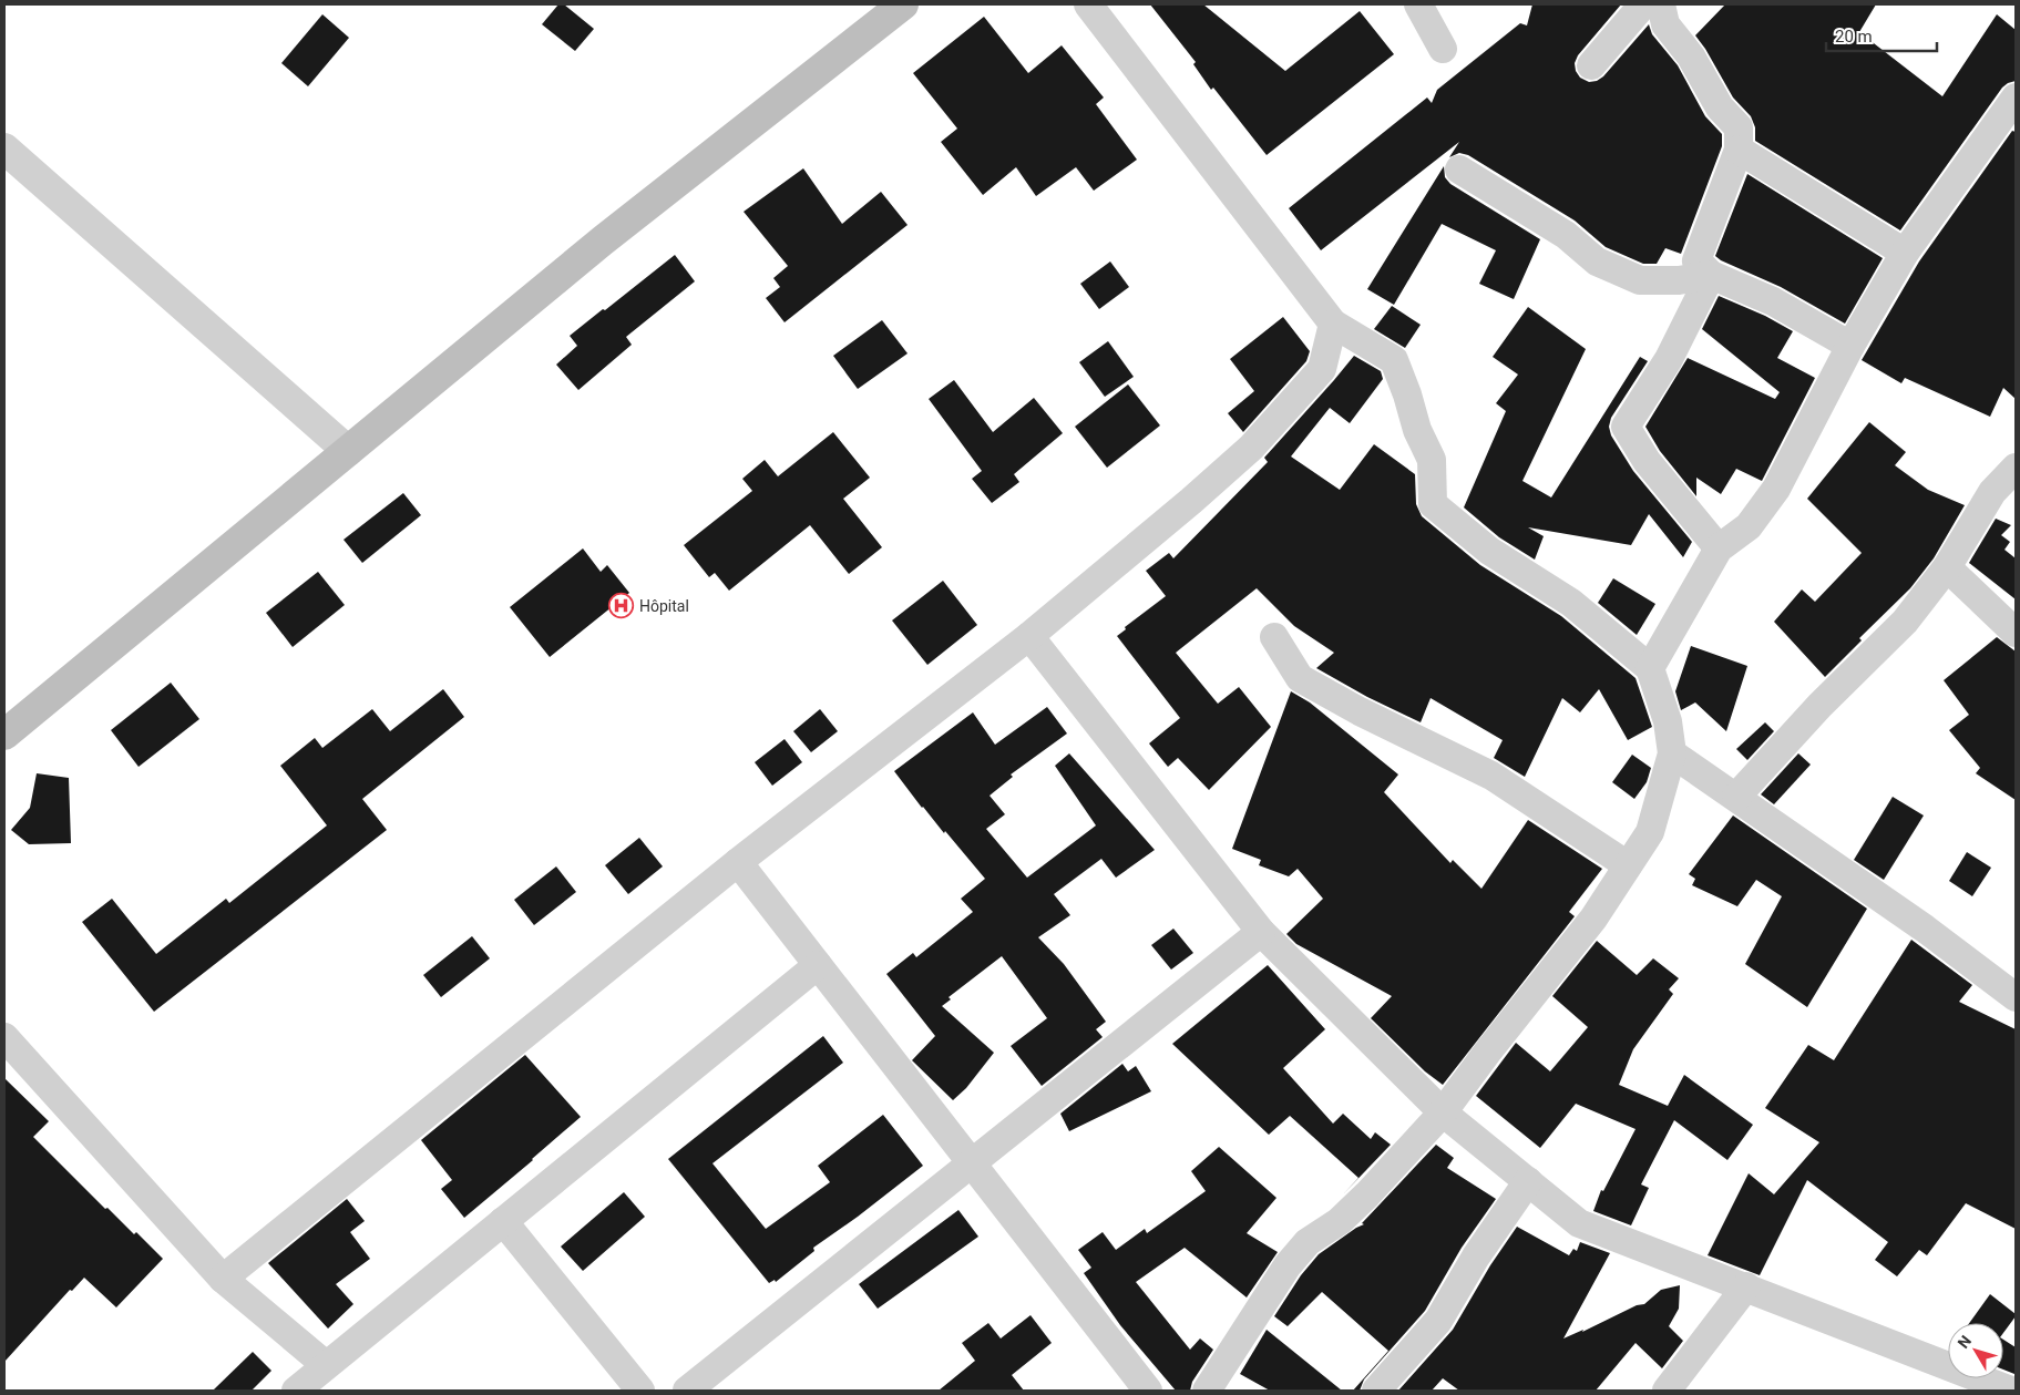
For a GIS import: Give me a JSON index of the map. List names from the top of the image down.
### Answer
{
  "places": {
    "hospital": ["Hôpital"]
  },
  "scale_bar": "20 m",
  "north": "top left"
}
